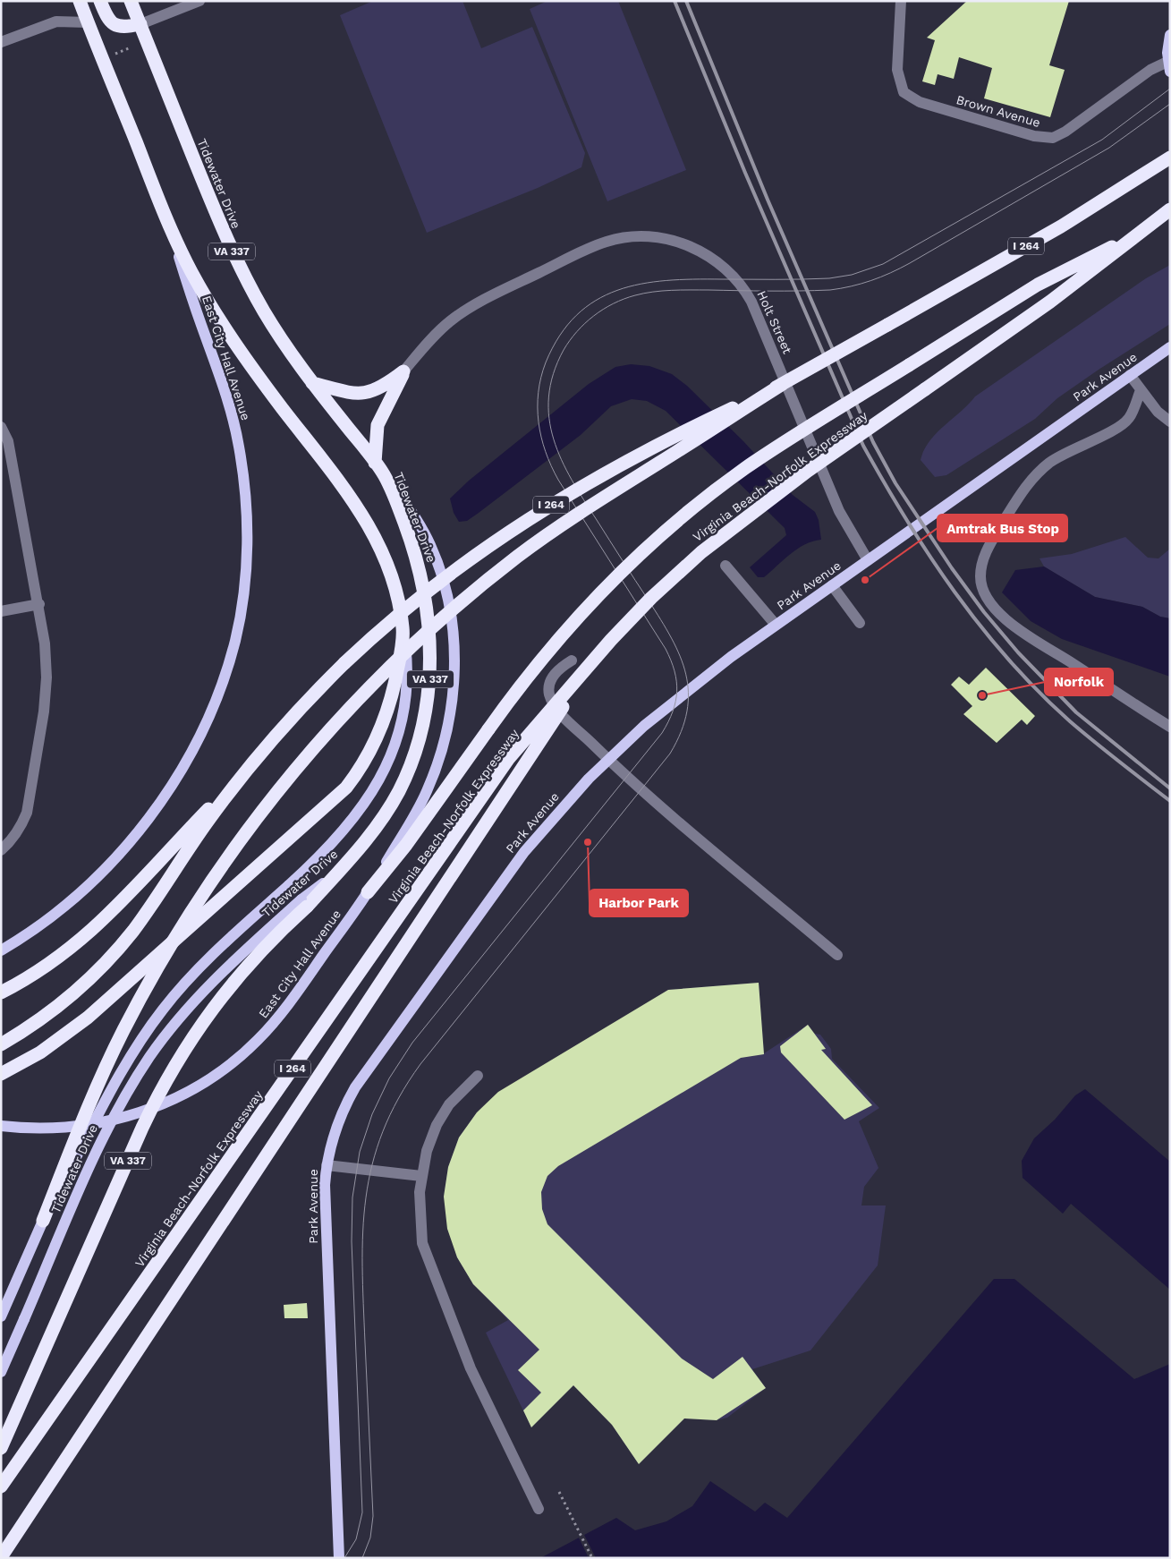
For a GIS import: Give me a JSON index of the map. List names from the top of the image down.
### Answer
{
  "streets": {
    "highway": [
      "Tidewater Drive",
      "I 264",
      "VA 337",
      "Virginia Beach-Norfolk Expressway"
    ],
    "main road": ["East City Hall Avenue", "Park Avenue"],
    "street": ["Brown Avenue", "Holt Street"]
  },
  "crossings": [
    ["Tidewater Drive", "VA 337"],
    ["Tidewater Drive", "East City Hall Avenue"],
    ["Holt Street", "Park Avenue"]
  ],
  "places": ["Amtrak Bus Stop", "Norfolk", "Harbor Park"]
}
